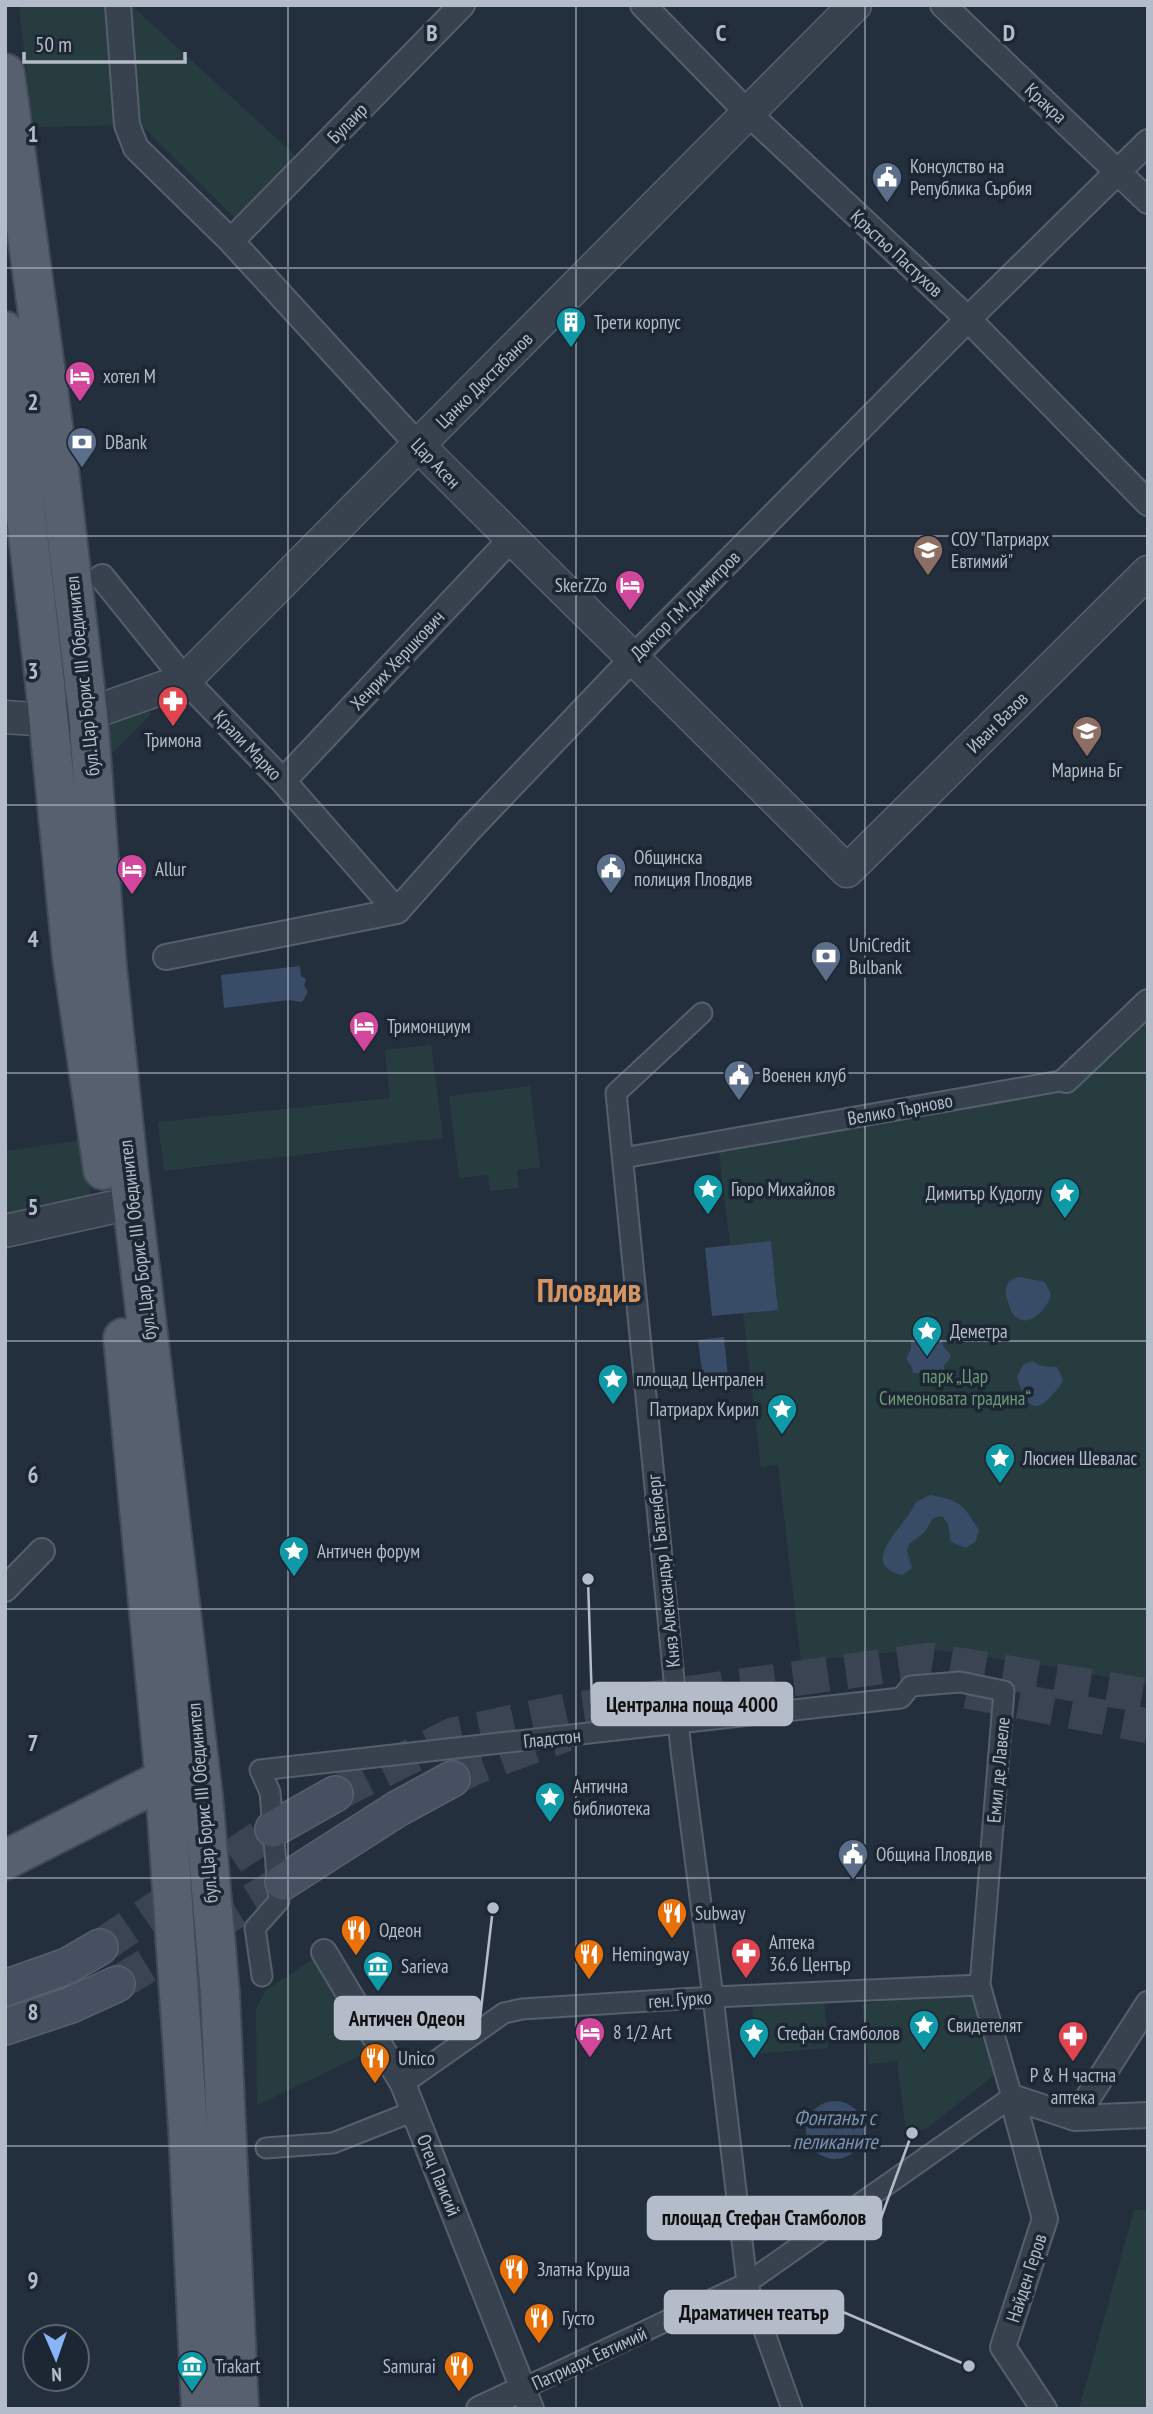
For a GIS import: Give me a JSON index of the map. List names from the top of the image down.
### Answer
{
  "streets": {
    "main road": ["бул. Цар Борис III Обединител"],
    "street": [
      "Кракра",
      "Булаир",
      "Кръстьо Пастухов",
      "Цанко Дюстабанов",
      "Цар Асен",
      "Доктор Г.М. Димитров",
      "Хенрих Хершкович",
      "Иван Вазов",
      "Крали Марко",
      "Велико Търново",
      "Княз Александър I Батенберг",
      "Гладстон",
      "Емил де Лавеле",
      "ген. Гурко",
      "Отец Паисий",
      "Найден Геров",
      "Патриарх Евтимий"
    ]
  },
  "crossings": [
    ["Кракра", "Доктор Г.М. Димитров"],
    ["Булаир", "Цар Асен"],
    ["Кръстьо Пастухов", "Цанко Дюстабанов"],
    ["Кръстьо Пастухов", "Доктор Г.М. Димитров"],
    ["Цанко Дюстабанов", "Цар Асен"],
    ["Цанко Дюстабанов", "бул. Цар Борис III Обединител"],
    ["Цанко Дюстабанов", "Крали Марко"],
    ["Цар Асен", "Доктор Г.М. Димитров"],
    ["Цар Асен", "Хенрих Хершкович"],
    ["Цар Асен", "Иван Вазов"],
    ["Доктор Г.М. Димитров", "Крали Марко"],
    ["Хенрих Хершкович", "Крали Марко"],
    ["Велико Търново", "Княз Александър I Батенберг"],
    ["Княз Александър I Батенберг", "Гладстон"],
    ["Княз Александър I Батенберг", "ген. Гурко"],
    ["Княз Александър I Батенберг", "Патриарх Евтимий"],
    ["Гладстон", "Емил де Лавеле"],
    ["Емил де Лавеле", "ген. Гурко"],
    ["Емил де Лавеле", "Найден Геров"],
    ["Емил де Лавеле", "Патриарх Евтимий"],
    ["ген. Гурко", "Отец Паисий"],
    ["Отец Паисий", "Патриарх Евтимий"],
    ["Найден Геров", "Патриарх Евтимий"]
  ],
  "districts": ["Пловдив"],
  "water": ["Фонтанът с пеликаните"],
  "parks": ["парк „Цар Симеоновата градина“"],
  "places": {
    "public building": [
      "Консулство на Република Сърбия",
      "Общинска полиция Пловдив",
      "Военен клуб",
      "Община Пловдив"
    ],
    "building": ["Трети корпус"],
    "hotel": [
      "хотел М",
      "SkerZZo",
      "Allur",
      "Тримонциум",
      "8 1/2 Art"
    ],
    "bank": ["DBank", "UniCredit Bulbank"],
    "school or university": ["СОУ \"Патриарх Евтимий\"", "Марина Бг"],
    "pharmacy": ["Тримона", "Аптека 36.6 Център", "Р & Н частна аптека"],
    "place": [
      "Гюро Михайлов",
      "Димитър Кудоглу",
      "Деметра",
      "площад Централен",
      "Патриарх Кирил",
      "Люсиен Шевалас",
      "Античен форум",
      "Антична библиотека",
      "Свидетелят",
      "Стефан Стамболов"
    ],
    "other": [
      "Централна поща 4000",
      "Античен Одеон",
      "площад Стефан Стамболов",
      "Драматичен театър"
    ],
    "restaurant": [
      "Subway",
      "Одеон",
      "Hemingway",
      "Unico",
      "Златна Круша",
      "Густо",
      "Samurai"
    ],
    "museum": ["Sarieva", "Trakart"]
  },
  "scale_bar": "50 m",
  "north": "bottom",
  "grid": {
    "columns": ["B", "C", "D"],
    "rows": [
      "1",
      "2",
      "3",
      "4",
      "5",
      "6",
      "7",
      "8",
      "9"
    ]
  }
}
